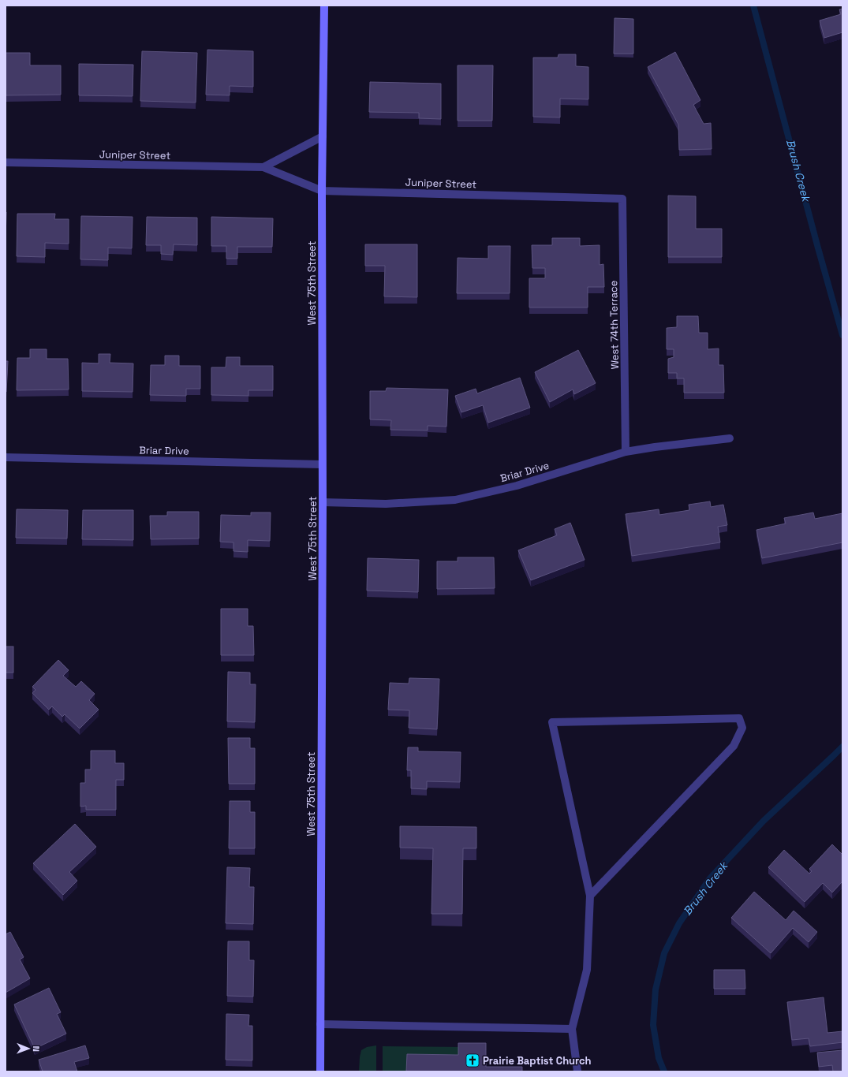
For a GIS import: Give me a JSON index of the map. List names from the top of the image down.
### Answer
{
  "streets": {
    "main road": ["West 75th Street"],
    "street": ["Juniper Street", "West 74th Terrace", "Briar Drive"]
  },
  "crossings": [
    ["Juniper Street", "West 75th Street"],
    ["Juniper Street", "West 74th Terrace"],
    ["West 75th Street", "Briar Drive"],
    ["West 74th Terrace", "Briar Drive"]
  ],
  "water": ["Brush Creek"],
  "places": {
    "church": ["Prairie Baptist Church"]
  },
  "north": "right"
}
